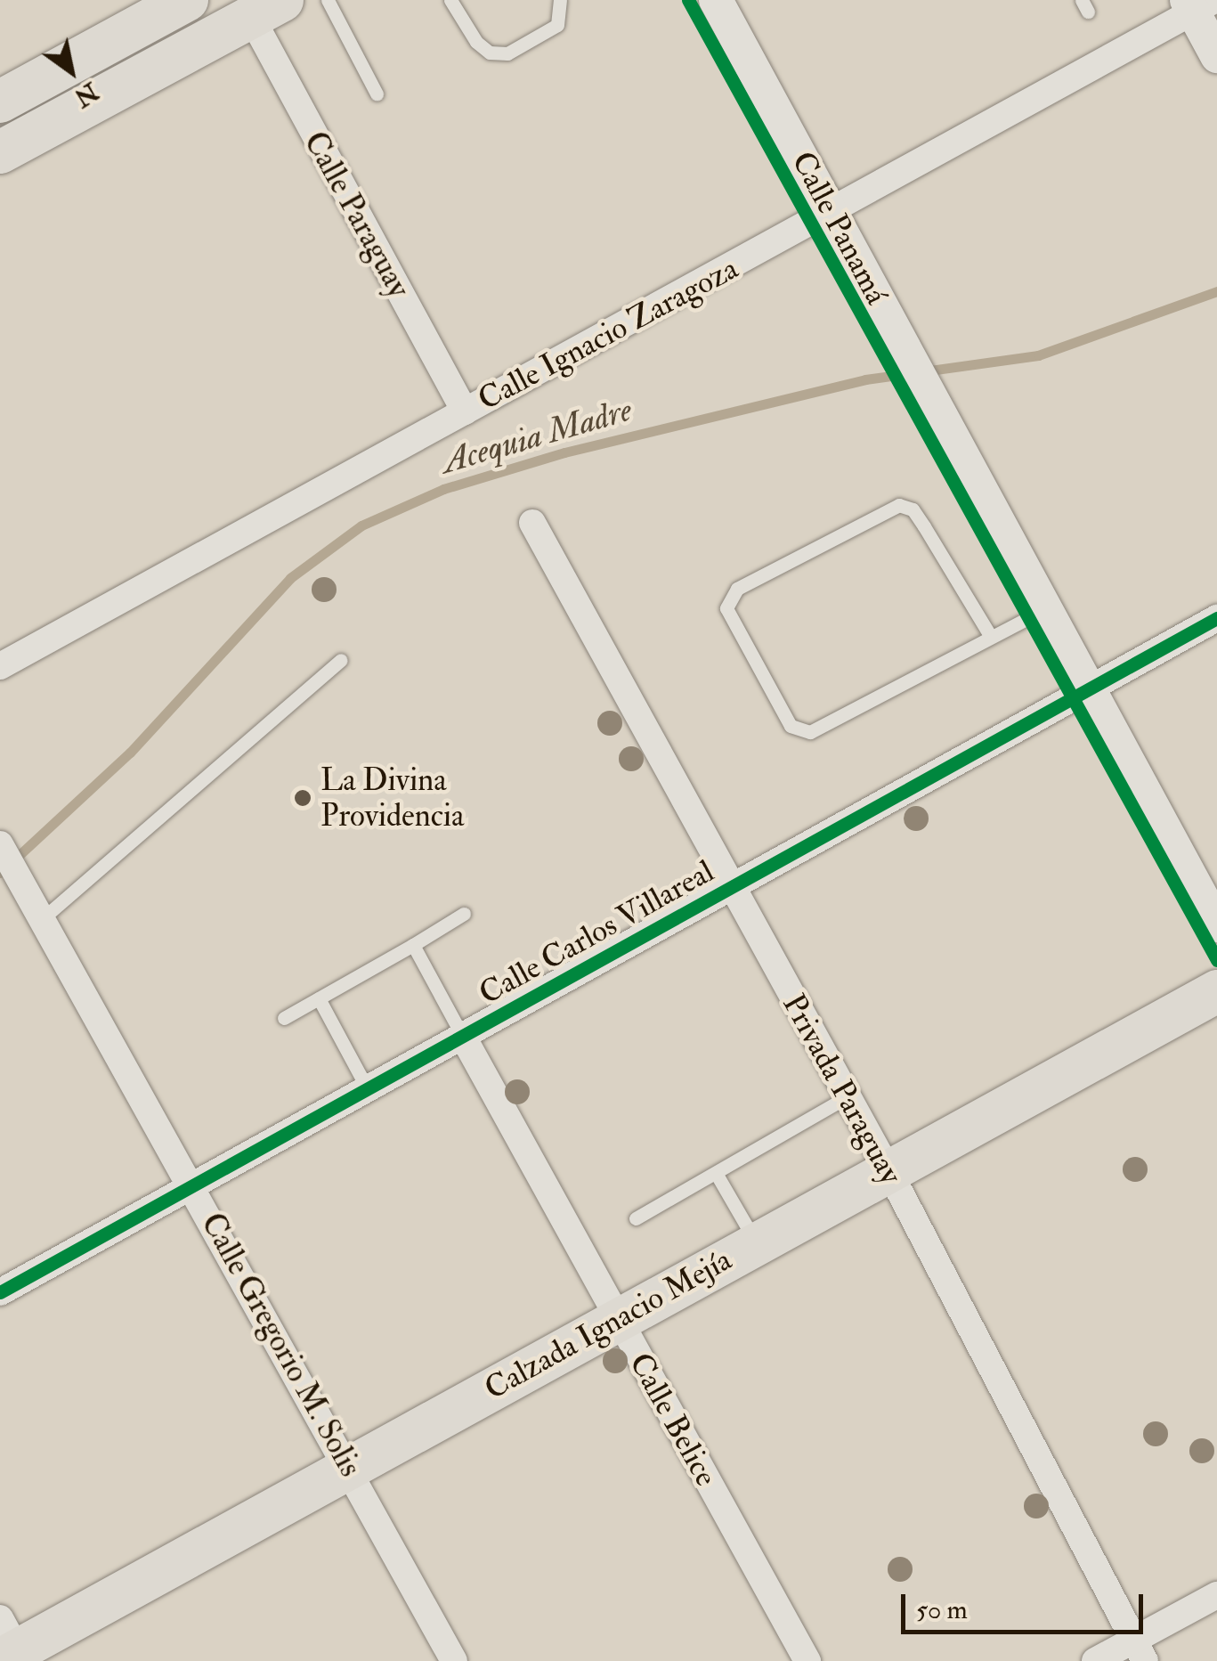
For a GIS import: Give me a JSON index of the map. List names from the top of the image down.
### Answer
{
  "streets": {
    "main road": ["Calzada Ignacio Mejía"],
    "street": [
      "Calle Paraguay",
      "Calle Panamá",
      "Calle Ignacio Zaragoza",
      "Calle Carlos Villareal",
      "Privada Paraguay",
      "Calle Gregorio M. Solis",
      "Calle Belice"
    ]
  },
  "crossings": [
    ["Calle Paraguay", "Calle Ignacio Zaragoza"],
    ["Calle Panamá", "Calle Ignacio Zaragoza"],
    ["Calle Panamá", "Calle Carlos Villareal"],
    ["Calle Carlos Villareal", "Privada Paraguay"],
    ["Calle Carlos Villareal", "Calle Gregorio M. Solis"],
    ["Calle Carlos Villareal", "Calle Belice"],
    ["Privada Paraguay", "Calzada Ignacio Mejía"],
    ["Calzada Ignacio Mejía", "Calle Gregorio M. Solis"],
    ["Calzada Ignacio Mejía", "Calle Belice"]
  ],
  "water": ["Acequia Madre"],
  "places": ["La Divina Providencia"],
  "scale_bar": "50 m",
  "north": "bottom right"
}
